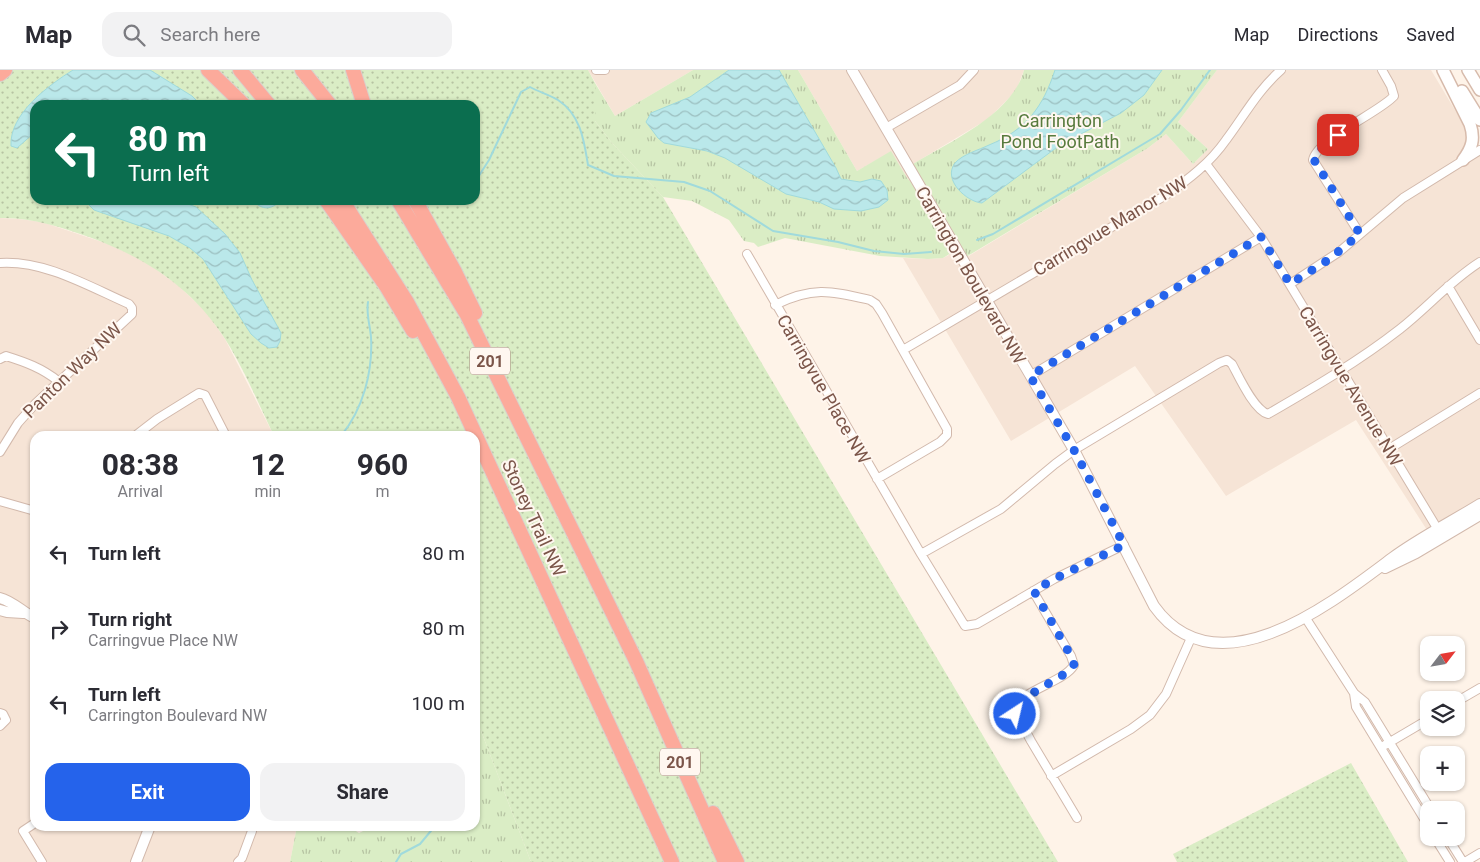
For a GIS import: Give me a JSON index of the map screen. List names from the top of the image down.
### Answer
{
  "streets": {
    "highway": ["201", "Stoney Trail NW"],
    "street": [
      "Carringvue Manor NW",
      "Carrington Boulevard NW",
      "Panton Way NW",
      "Carringvue Avenue NW",
      "Carringvue Place NW"
    ]
  },
  "crossings": [
    ["Carringvue Manor NW", "Carrington Boulevard NW"],
    ["Carringvue Manor NW", "Carringvue Avenue NW"],
    ["Carringvue Manor NW", "Carringvue Place NW"],
    ["Carrington Boulevard NW", "Carringvue Avenue NW"],
    ["Carrington Boulevard NW", "Carringvue Place NW"]
  ],
  "parks": ["Carrington Pond FootPath"],
  "north": "top right",
  "page": {
    "header": "Map",
    "search": "Search here",
    "nav": ["Map", "Directions", "Saved"],
    "turn": ["80 m", "Turn left"],
    "eta": [
      "08:38",
      "Arrival",
      "12",
      "min",
      "960",
      "m"
    ],
    "list": [
      {
        "name": "Turn left",
        "value": "80 m"
      },
      {
        "name": "Turn right",
        "note": "Carringvue Place NW",
        "value": "80 m"
      },
      {
        "name": "Turn left",
        "note": "Carrington Boulevard NW",
        "value": "100 m"
      }
    ],
    "map_buttons": ["+", "−"],
    "buttons": ["Exit", "Share"]
  }
}
